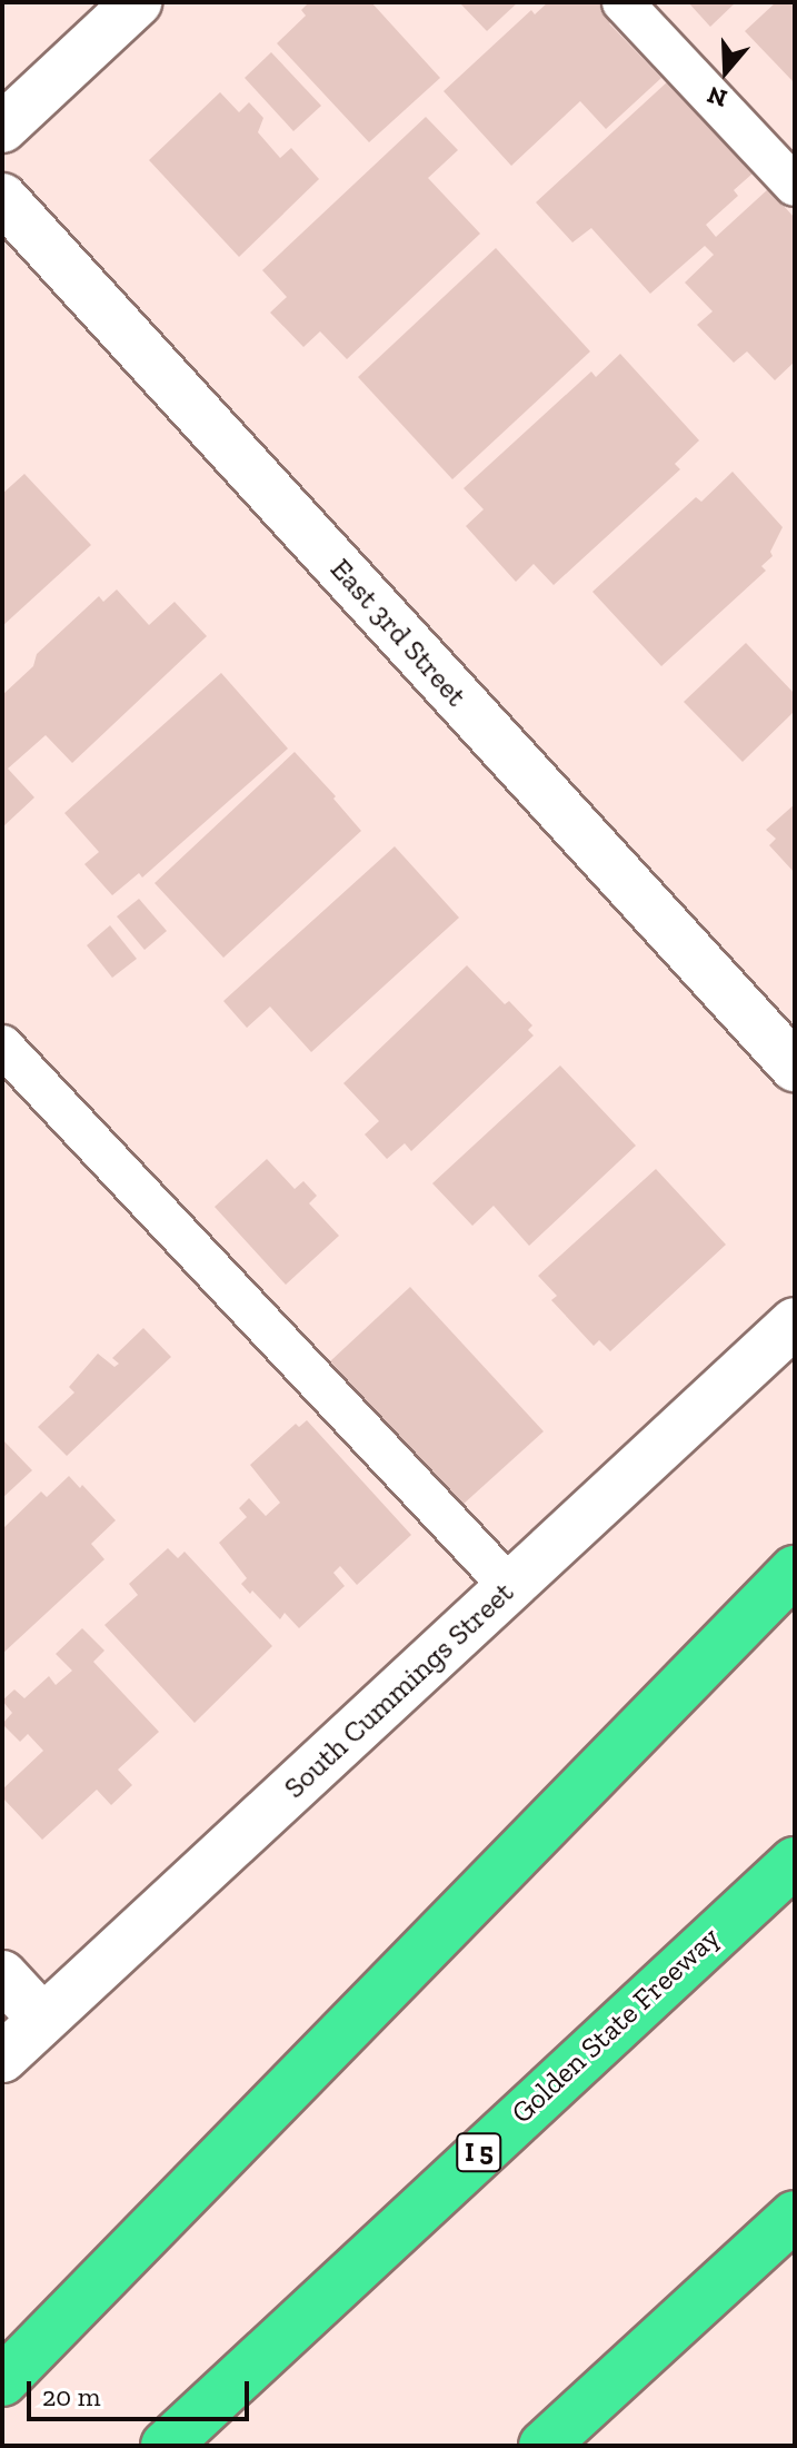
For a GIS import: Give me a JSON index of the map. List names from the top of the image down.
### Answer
{
  "streets": {
    "highway": ["Golden State Freeway", "I 5"],
    "street": ["East 3rd Street", "South Cummings Street"]
  },
  "scale_bar": "20 m",
  "north": "bottom"
}
